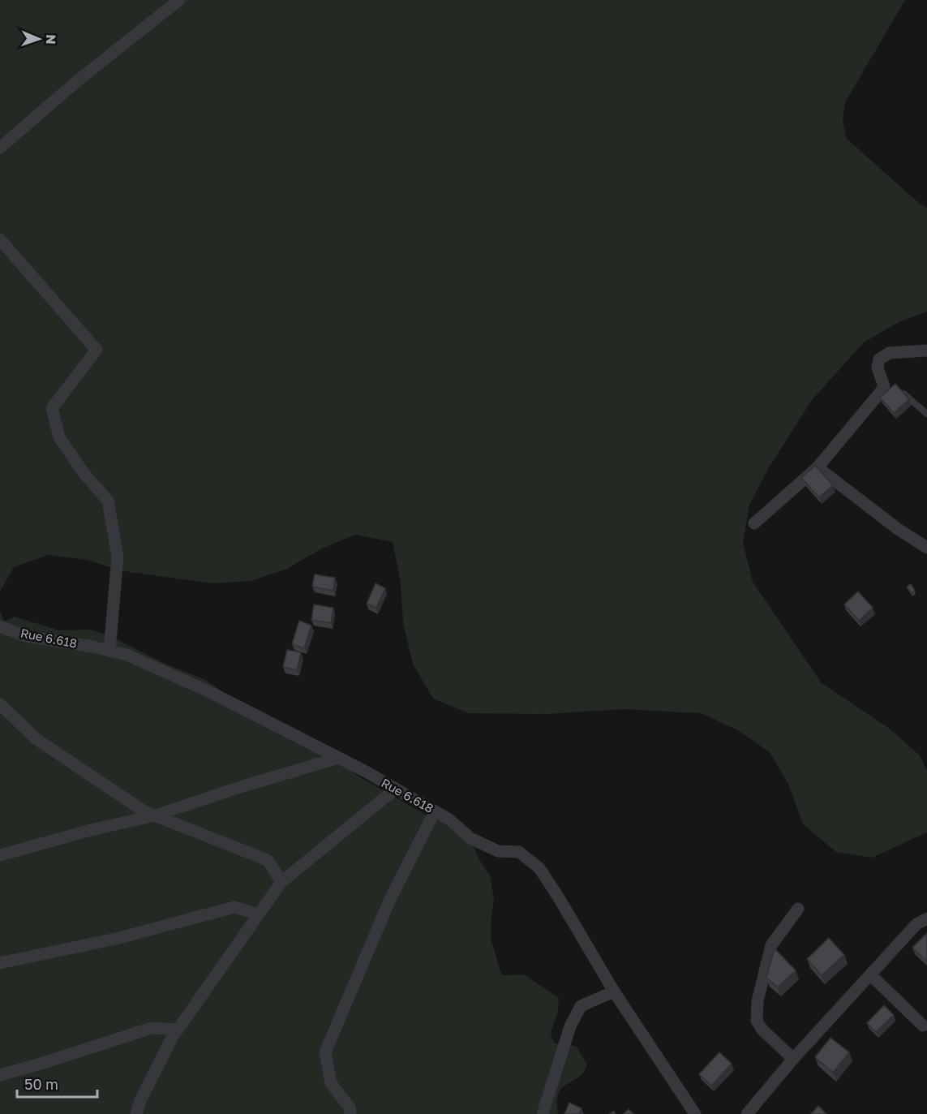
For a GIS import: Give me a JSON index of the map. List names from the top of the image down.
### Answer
{
  "streets": {
    "street": ["Rue 6.618"]
  },
  "scale_bar": "50 m",
  "north": "right"
}
